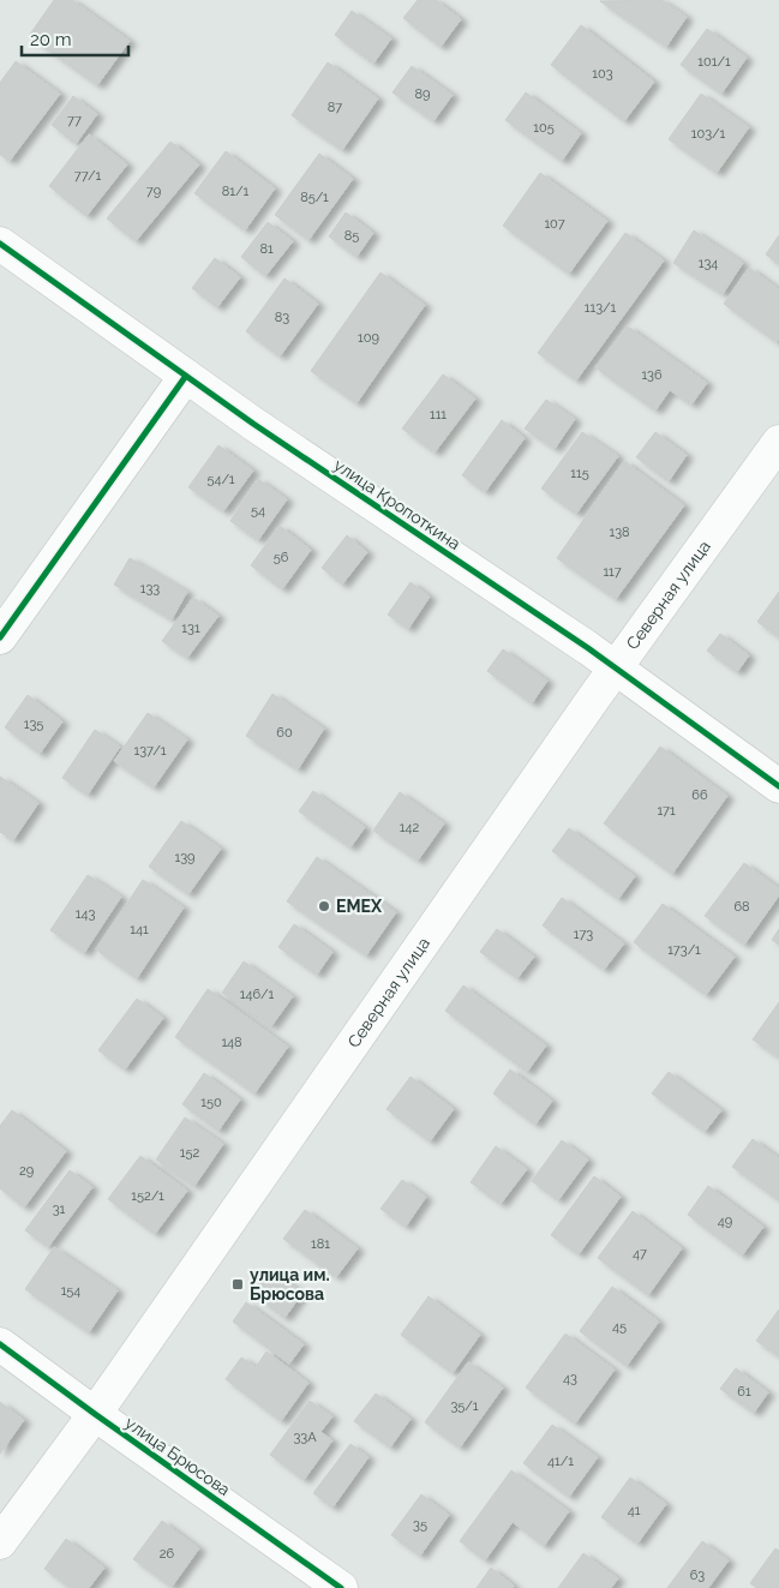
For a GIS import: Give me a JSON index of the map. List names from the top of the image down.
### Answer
{
  "streets": {
    "street": ["улица Кропоткина", "Северная улица", "улица Брюсова"]
  },
  "crossings": [
    ["улица Кропоткина", "Северная улица"],
    ["Северная улица", "улица Брюсова"]
  ],
  "places": {
    "other": ["EMEX"],
    "transit": ["улица им. Брюсова"]
  },
  "house_numbers": [
    "101/1",
    "103",
    "89",
    "87",
    "77",
    "105",
    "103/1",
    "77/1",
    "79",
    "81/1",
    "85/1",
    "107",
    "85",
    "81",
    "134",
    "113/1",
    "83",
    "109",
    "136",
    "111",
    "115",
    "54/1",
    "54",
    "138",
    "56",
    "117",
    "133",
    "131",
    "135",
    "60",
    "137/1",
    "66",
    "171",
    "142",
    "139",
    "68",
    "143",
    "141",
    "173",
    "173/1",
    "146/1",
    "148",
    "150",
    "152",
    "29",
    "152/1",
    "31",
    "49",
    "181",
    "47",
    "154",
    "45",
    "43",
    "61",
    "35/1",
    "33А",
    "41/1",
    "41",
    "35",
    "26",
    "63"
  ],
  "scale_bar": "20 m"
}
